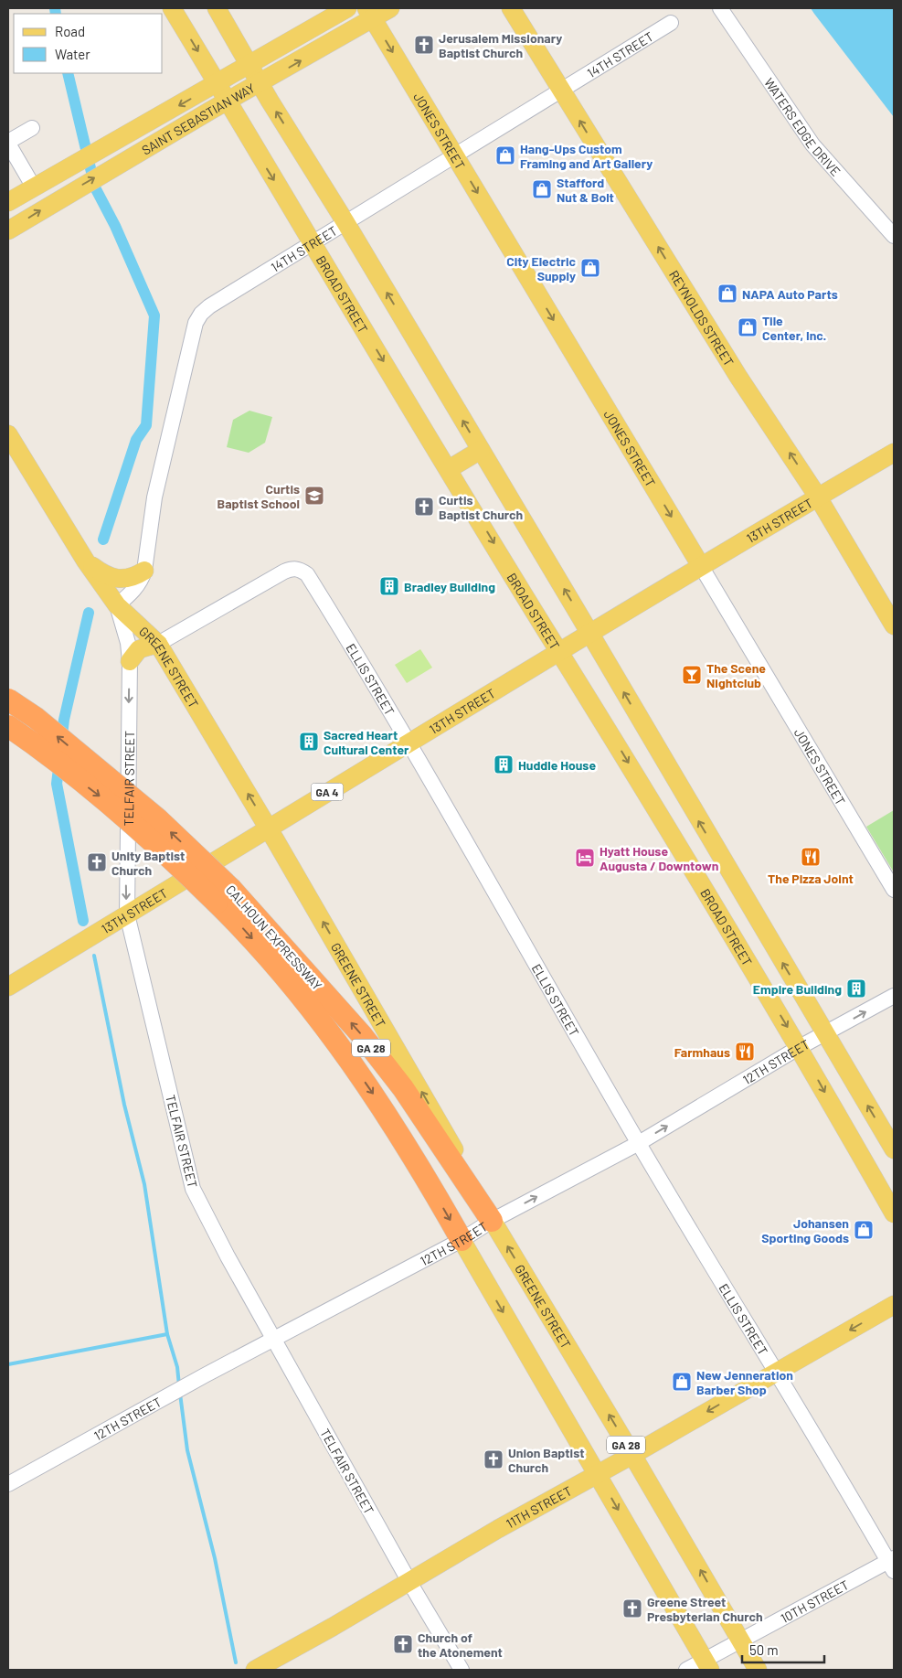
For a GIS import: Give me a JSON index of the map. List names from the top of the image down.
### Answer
{
  "streets": {
    "highway": ["CALHOUN EXPRESSWAY", "GA 28"],
    "main road": [
      "SAINT SEBASTIAN WAY",
      "JONES STREET",
      "BROAD STREET",
      "REYNOLDS STREET",
      "13TH STREET",
      "GREENE STREET",
      "GA 4",
      "11TH STREET"
    ],
    "street": [
      "14TH STREET",
      "WATERS EDGE DRIVE",
      "ELLIS STREET",
      "TELFAIR STREET",
      "12TH STREET",
      "10TH STREET"
    ]
  },
  "crossings": [
    ["14TH STREET", "JONES STREET"],
    ["14TH STREET", "BROAD STREET"],
    ["14TH STREET", "REYNOLDS STREET"],
    ["14TH STREET", "GREENE STREET"],
    ["14TH STREET", "TELFAIR STREET"],
    ["SAINT SEBASTIAN WAY", "JONES STREET"],
    ["SAINT SEBASTIAN WAY", "BROAD STREET"],
    ["JONES STREET", "13TH STREET"],
    ["BROAD STREET", "13TH STREET"],
    ["BROAD STREET", "12TH STREET"],
    ["REYNOLDS STREET", "13TH STREET"],
    ["13TH STREET", "GREENE STREET"],
    ["13TH STREET", "ELLIS STREET"],
    ["13TH STREET", "TELFAIR STREET"],
    ["GREENE STREET", "ELLIS STREET"],
    ["GREENE STREET", "TELFAIR STREET"],
    ["GREENE STREET", "CALHOUN EXPRESSWAY"],
    ["GREENE STREET", "12TH STREET"],
    ["GREENE STREET", "11TH STREET"],
    ["GREENE STREET", "10TH STREET"],
    ["ELLIS STREET", "12TH STREET"],
    ["ELLIS STREET", "11TH STREET"],
    ["ELLIS STREET", "10TH STREET"],
    ["TELFAIR STREET", "12TH STREET"],
    ["TELFAIR STREET", "11TH STREET"],
    ["CALHOUN EXPRESSWAY", "GA 28"],
    ["CALHOUN EXPRESSWAY", "12TH STREET"],
    ["GA 28", "12TH STREET"],
    ["GA 28", "11TH STREET"],
    ["GA 28", "10TH STREET"]
  ],
  "one_way": ["REYNOLDS STREET", "12TH STREET", "11TH STREET"],
  "places": {
    "church": [
      "Jerusalem Missionary Baptist Church",
      "Curtis Baptist Church",
      "Unity Baptist Church",
      "Union Baptist Church",
      "Greene Street Presbyterian Church",
      "Church of the Atonement"
    ],
    "shop": [
      "Hang-Ups Custom Framing and Art Gallery",
      "Stafford Nut & Bolt",
      "City Electric Supply",
      "NAPA Auto Parts",
      "Tile Center, Inc.",
      "Johansen Sporting Goods",
      "New Jenneration Barber Shop"
    ],
    "school or university": ["Curtis Baptist School"],
    "building": [
      "Bradley Building",
      "Sacred Heart Cultural Center",
      "Huddle House",
      "Empire Building"
    ],
    "bar": ["The Scene Nightclub"],
    "restaurant": ["The Pizza Joint", "Farmhaus"],
    "hotel": ["Hyatt House Augusta / Downtown"]
  },
  "legend": ["Road", "Water"],
  "scale_bar": "50 m"
}
